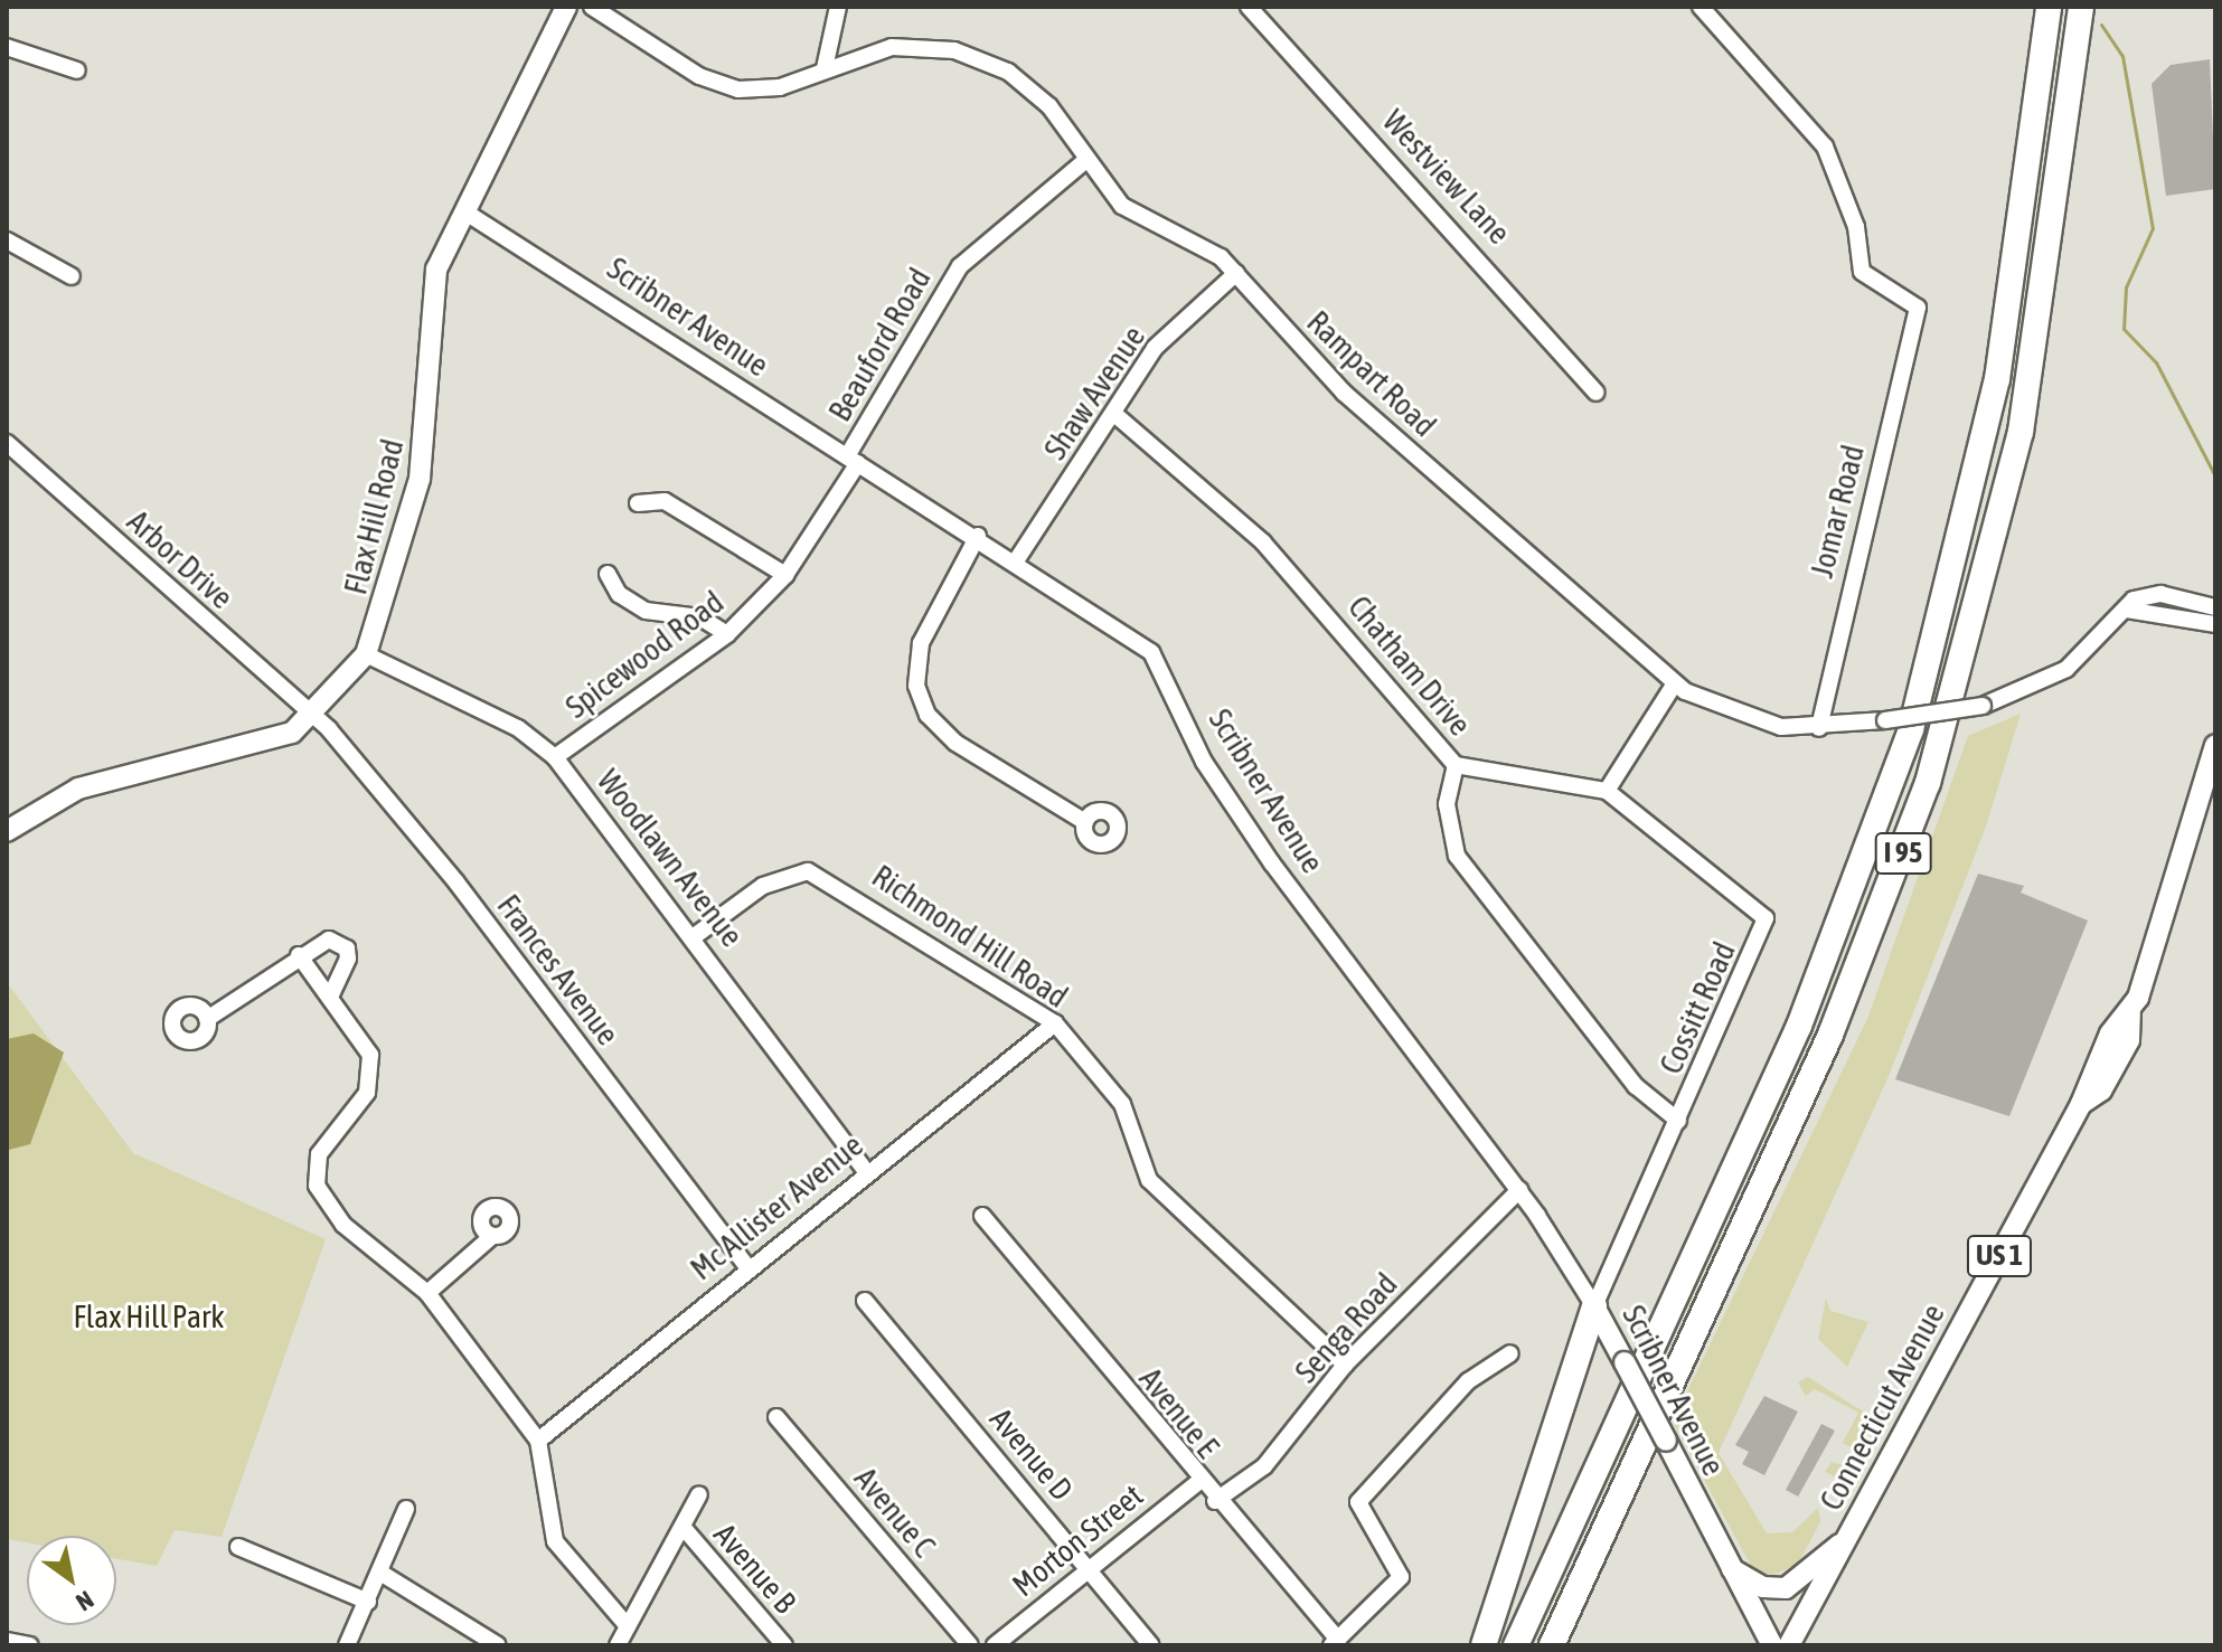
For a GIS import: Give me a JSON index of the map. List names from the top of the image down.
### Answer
{
  "streets": {
    "highway": ["I 95"],
    "main road": [
      "Scribner Avenue",
      "Flax Hill Road",
      "US 1",
      "Connecticut Avenue"
    ],
    "street": [
      "Westview Lane",
      "Beauford Road",
      "Rampart Road",
      "Shaw Avenue",
      "Jomar Road",
      "Arbor Drive",
      "Spicewood Road",
      "Chatham Drive",
      "Woodlawn Avenue",
      "Richmond Hill Road",
      "Frances Avenue",
      "Cossitt Road",
      "Mc Allister Avenue",
      "Senga Road",
      "Avenue E",
      "Avenue D",
      "Avenue C",
      "Morton Street",
      "Avenue B"
    ]
  },
  "crossings": [
    ["Scribner Avenue", "Beauford Road"],
    ["Scribner Avenue", "Shaw Avenue"],
    ["Scribner Avenue", "Flax Hill Road"],
    ["Scribner Avenue", "Spicewood Road"],
    ["Scribner Avenue", "Cossitt Road"],
    ["Scribner Avenue", "Senga Road"],
    ["Beauford Road", "Rampart Road"],
    ["Beauford Road", "Spicewood Road"],
    ["Rampart Road", "Shaw Avenue"],
    ["Rampart Road", "Jomar Road"],
    ["Shaw Avenue", "Chatham Drive"],
    ["Flax Hill Road", "Arbor Drive"],
    ["Flax Hill Road", "Woodlawn Avenue"],
    ["Flax Hill Road", "Frances Avenue"],
    ["Arbor Drive", "Frances Avenue"],
    ["Spicewood Road", "Woodlawn Avenue"],
    ["Chatham Drive", "Cossitt Road"],
    ["Woodlawn Avenue", "Richmond Hill Road"],
    ["Woodlawn Avenue", "Mc Allister Avenue"],
    ["Richmond Hill Road", "Mc Allister Avenue"],
    ["Richmond Hill Road", "Senga Road"],
    ["Frances Avenue", "Mc Allister Avenue"],
    ["Senga Road", "Avenue E"],
    ["Avenue E", "Morton Street"],
    ["Avenue D", "Morton Street"]
  ],
  "parks": ["Flax Hill Park"],
  "north": "bottom right"
}
